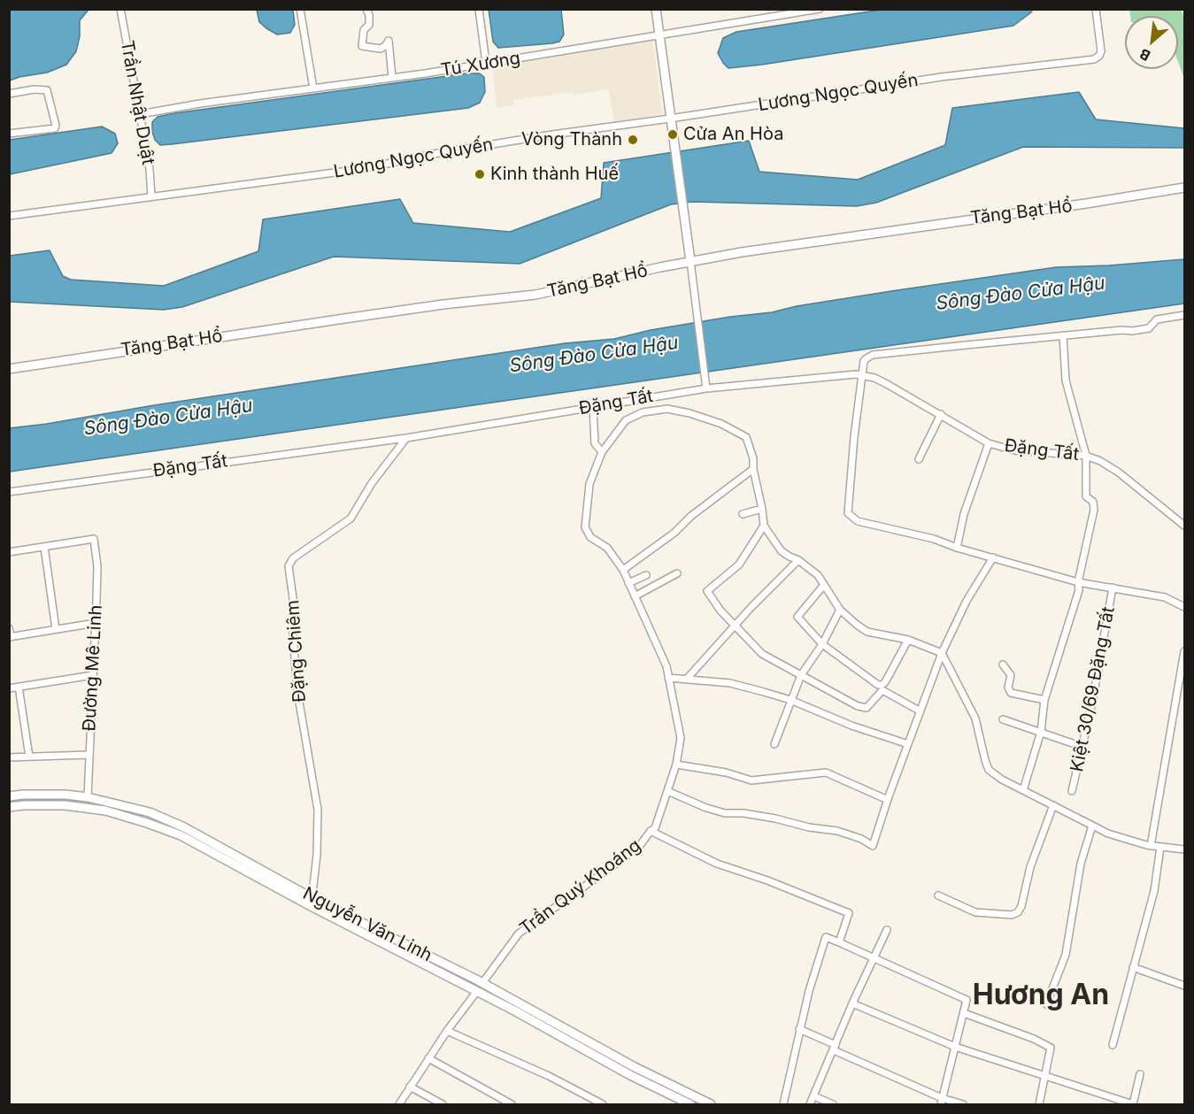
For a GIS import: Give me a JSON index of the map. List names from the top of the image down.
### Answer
{
  "streets": {
    "main road": ["Tăng Bạt Hổ", "Nguyễn Văn Linh"],
    "street": [
      "Tú Xương",
      "Lương Ngọc Quyến",
      "Trần Nhật Duật",
      "Đặng Tất",
      "Đặng Chiêm",
      "Đường Mê Linh",
      "Kiệt 30/69 Đặng Tất",
      "Trần Quý Khoáng"
    ]
  },
  "crossings": [
    ["Tú Xương", "Trần Nhật Duật"],
    ["Lương Ngọc Quyến", "Trần Nhật Duật"],
    ["Đặng Tất", "Đặng Chiêm"],
    ["Đặng Chiêm", "Nguyễn Văn Linh"],
    ["Đường Mê Linh", "Nguyễn Văn Linh"],
    ["Trần Quý Khoáng", "Nguyễn Văn Linh"]
  ],
  "districts": ["Hương An"],
  "water": ["Sông Đào Cửa Hậu"],
  "places": ["Cửa An Hòa", "Vòng Thành", "Kinh thành Huế"],
  "north": "bottom left"
}
